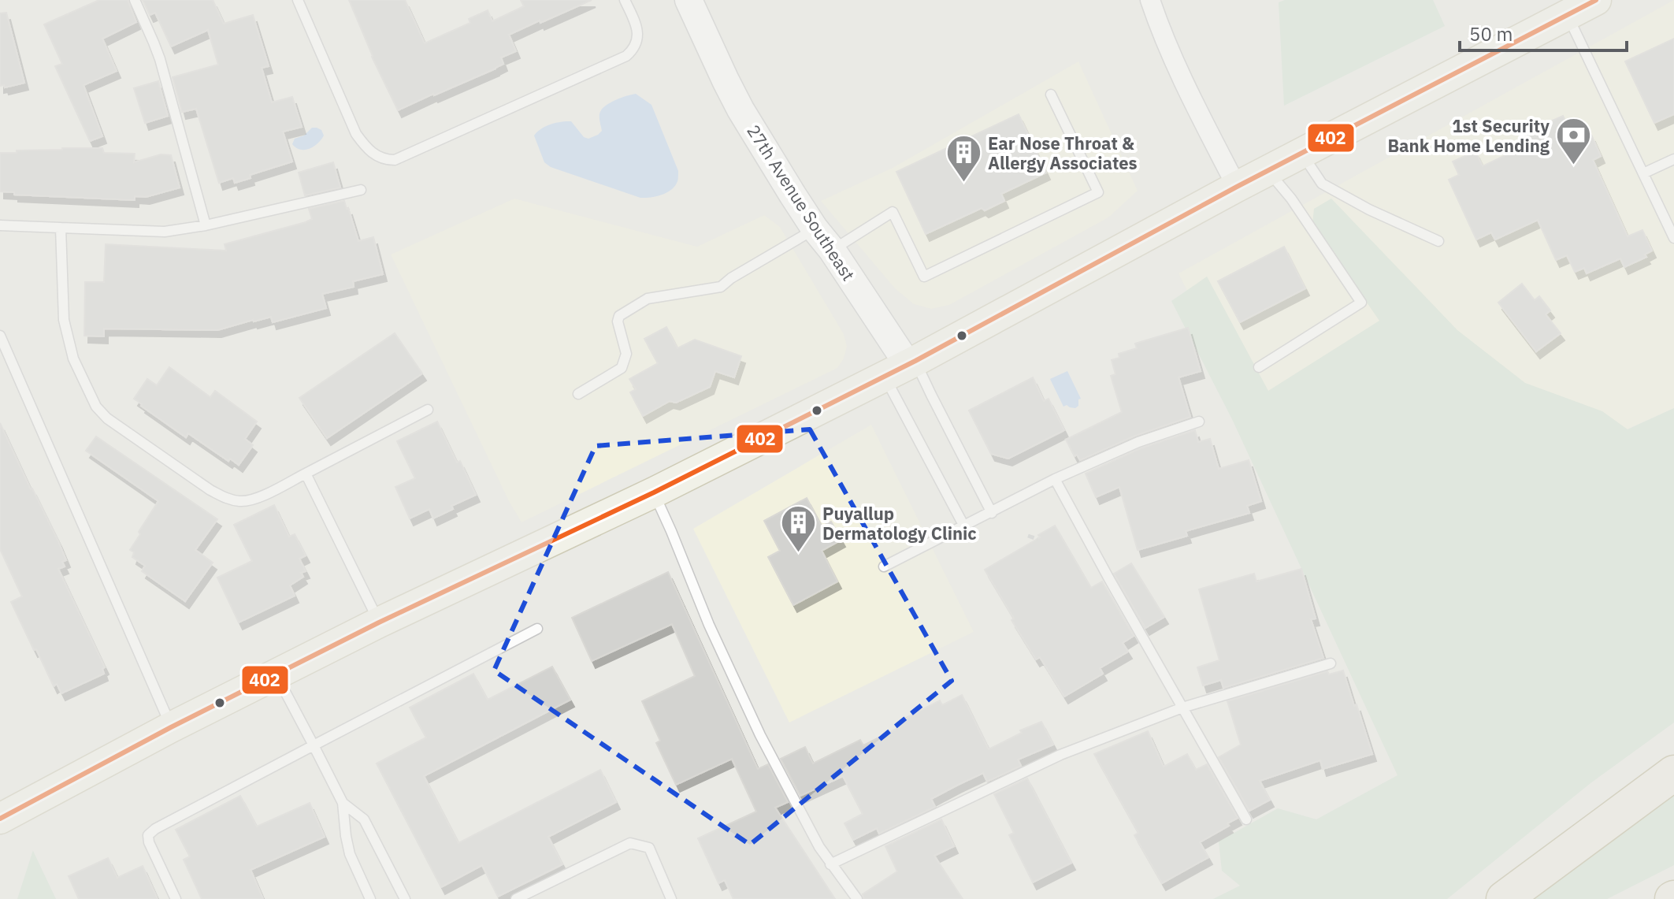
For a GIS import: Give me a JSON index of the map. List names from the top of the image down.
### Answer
{
  "streets": {
    "street": ["27th Avenue Southeast"]
  },
  "places": {
    "bank": ["1st Security Bank Home Lending"],
    "building": ["Ear Nose Throat & Allergy Associates", "Puyallup Dermatology Clinic"]
  },
  "lines": ["transit line 402"],
  "scale_bar": "50 m"
}
